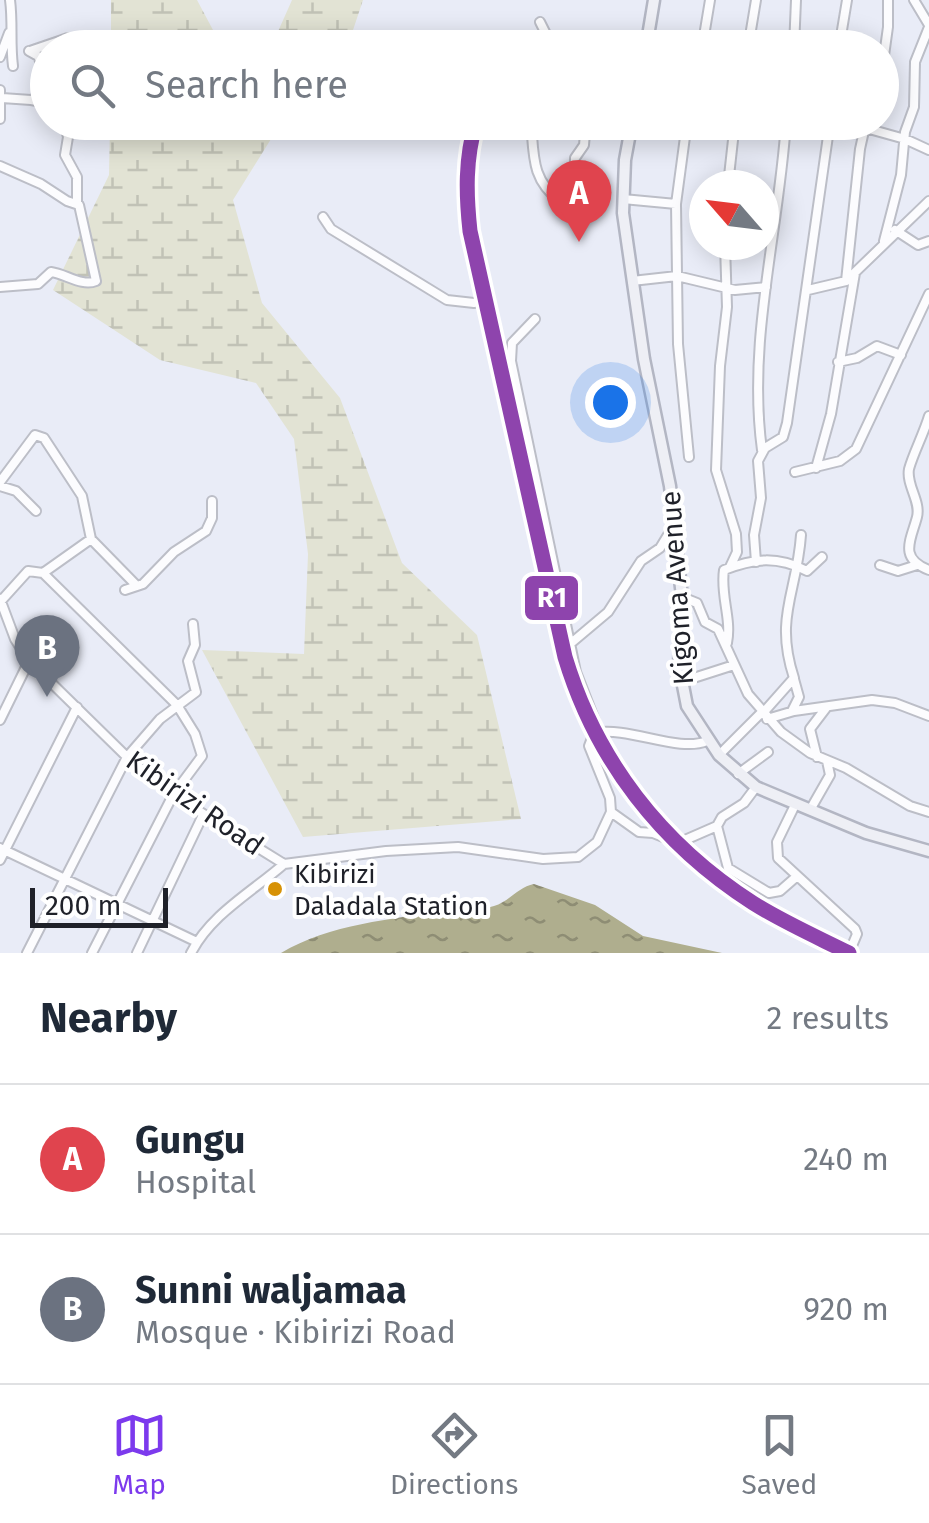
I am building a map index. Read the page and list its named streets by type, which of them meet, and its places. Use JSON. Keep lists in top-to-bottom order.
{
  "streets": {
    "main road": ["Kigoma Avenue"],
    "street": ["Kibirizi Road"]
  },
  "places": ["Kibirizi Daladala Station"],
  "lines": ["transit line R1"],
  "scale_bar": "200 m",
  "north": "top left",
  "page": {
    "search": "Search here",
    "pins": ["A", "B"],
    "scale": "200 m",
    "heading": ["Nearby", "2 results"],
    "list": [
      {
        "mark": "A",
        "name": "Gungu",
        "note": "Hospital",
        "value": "240 m"
      },
      {
        "mark": "B",
        "name": "Sunni waljamaa",
        "note": "Mosque · Kibirizi Road",
        "value": "920 m"
      }
    ],
    "nav": ["Map", "Directions", "Saved"]
  }
}
